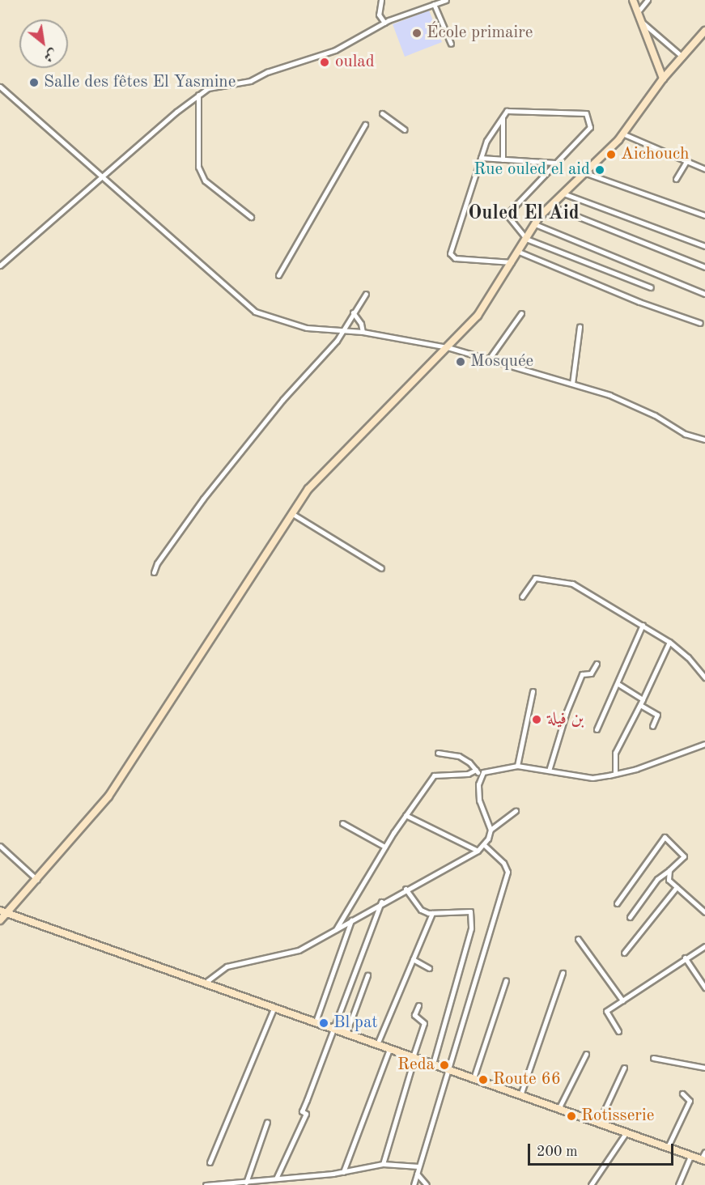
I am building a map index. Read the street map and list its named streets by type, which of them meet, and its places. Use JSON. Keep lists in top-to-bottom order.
{
  "districts": ["Ouled El Aid"],
  "places": [
    "École primaire",
    "oulad",
    "Salle des fêtes El Yasmine",
    "Aichouch",
    "Rue ouled el aid",
    "Mosquée",
    "بن فيلة",
    "Bl pat",
    "Reda",
    "Route 66",
    "Rotisserie"
  ],
  "scale_bar": "200 m",
  "north": "bottom right"
}
